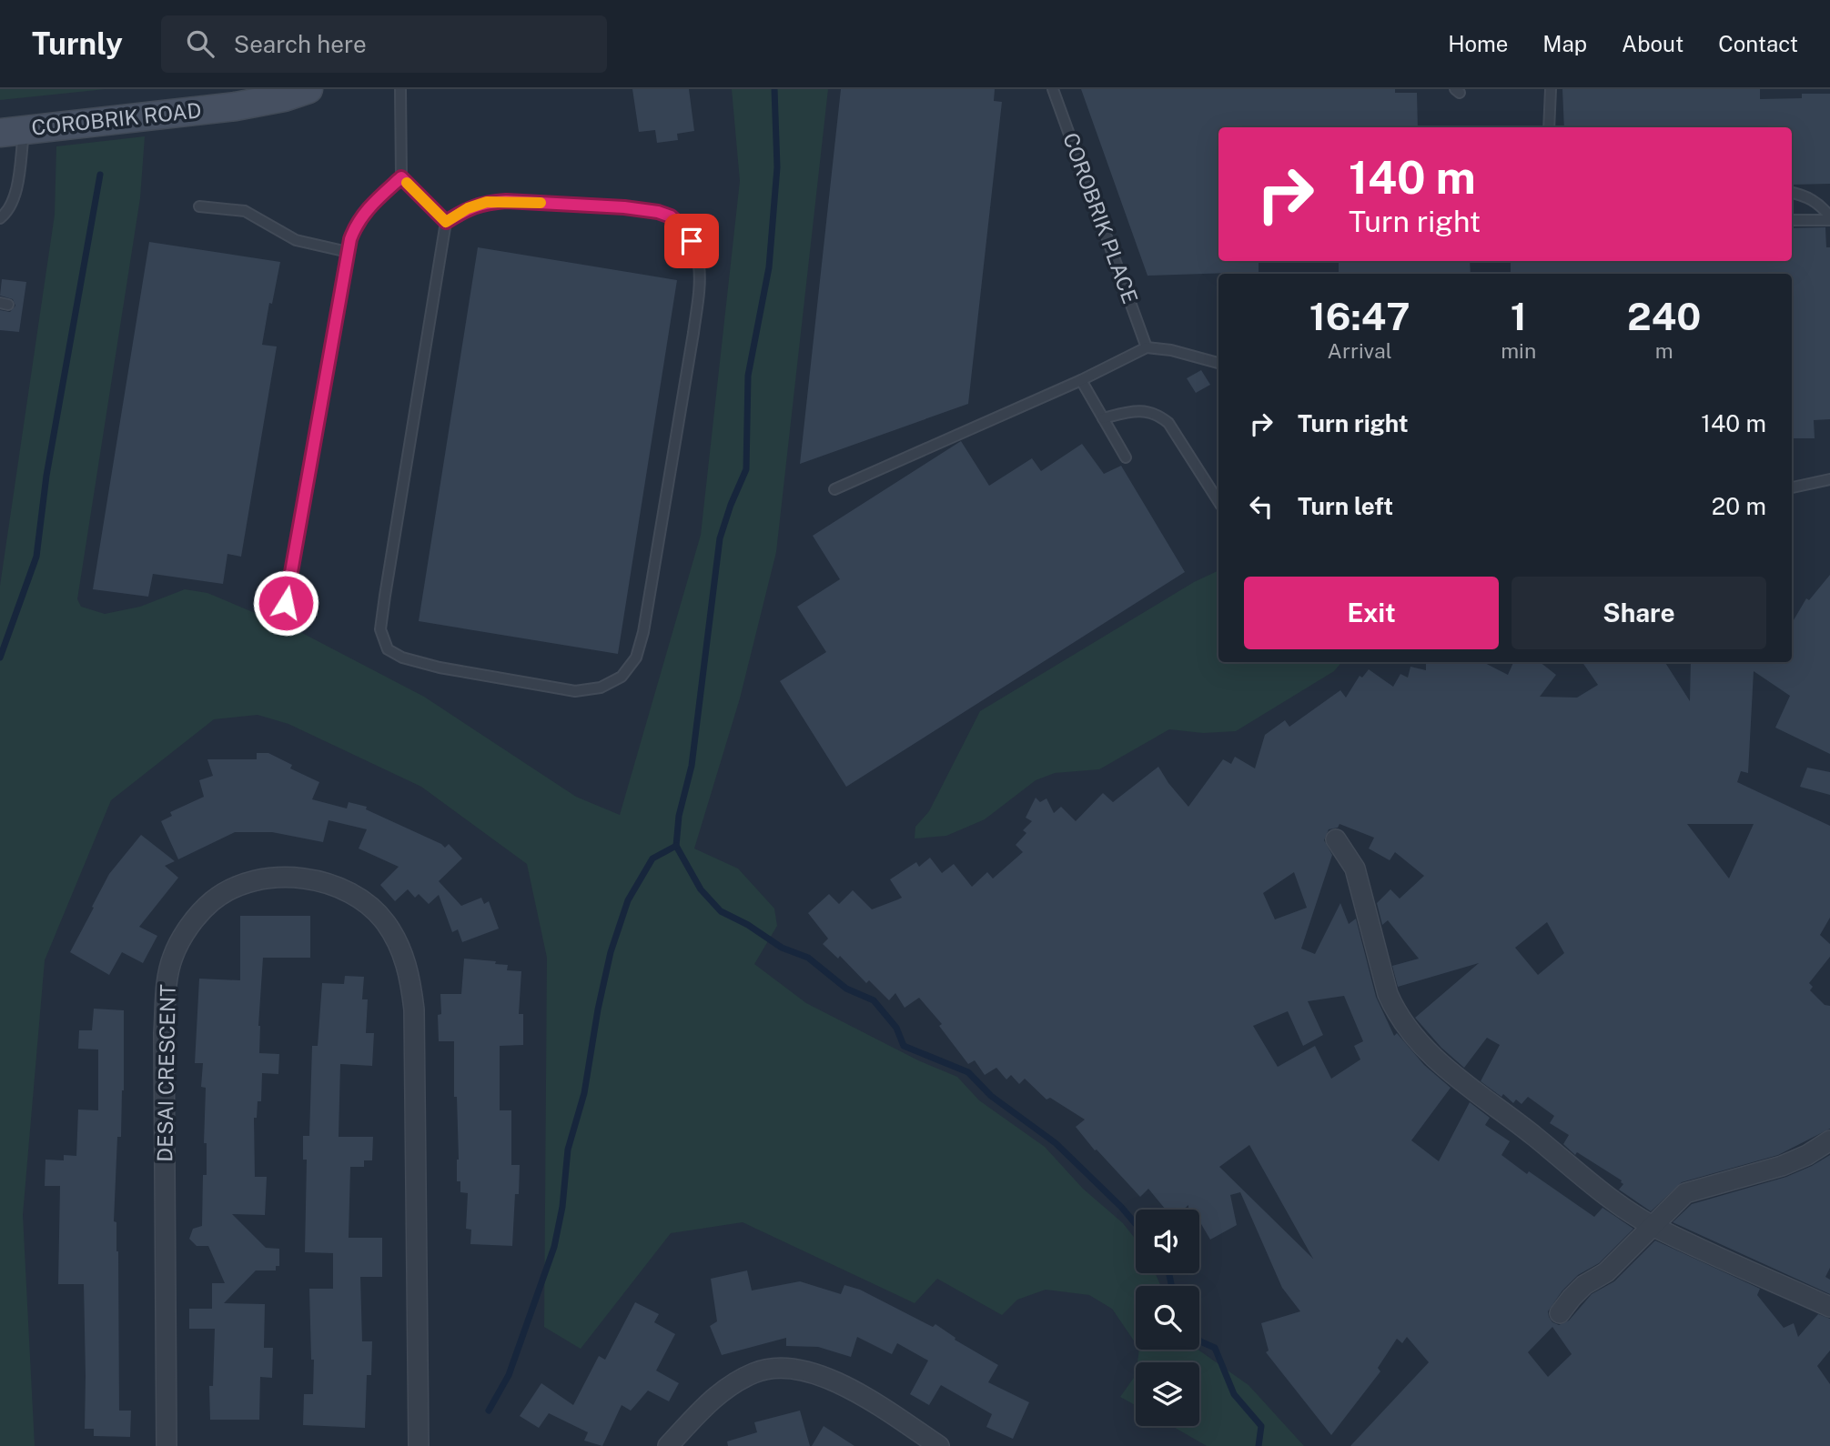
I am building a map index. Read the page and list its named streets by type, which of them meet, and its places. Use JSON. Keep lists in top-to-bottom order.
{
  "streets": {
    "street": ["COROBRIK ROAD", "DESAI CRESCENT"],
    "lane": ["COROBRIK PLACE"]
  },
  "page": {
    "header": "Turnly",
    "search": "Search here",
    "nav": [
      "Home",
      "Map",
      "About",
      "Contact"
    ],
    "turn": ["140 m", "Turn right"],
    "eta": [
      "16:47",
      "Arrival",
      "1",
      "min",
      "240",
      "m"
    ],
    "list": [
      {
        "name": "Turn right",
        "value": "140 m"
      },
      {
        "name": "Turn left",
        "value": "20 m"
      }
    ],
    "buttons": ["Exit", "Share"]
  }
}
